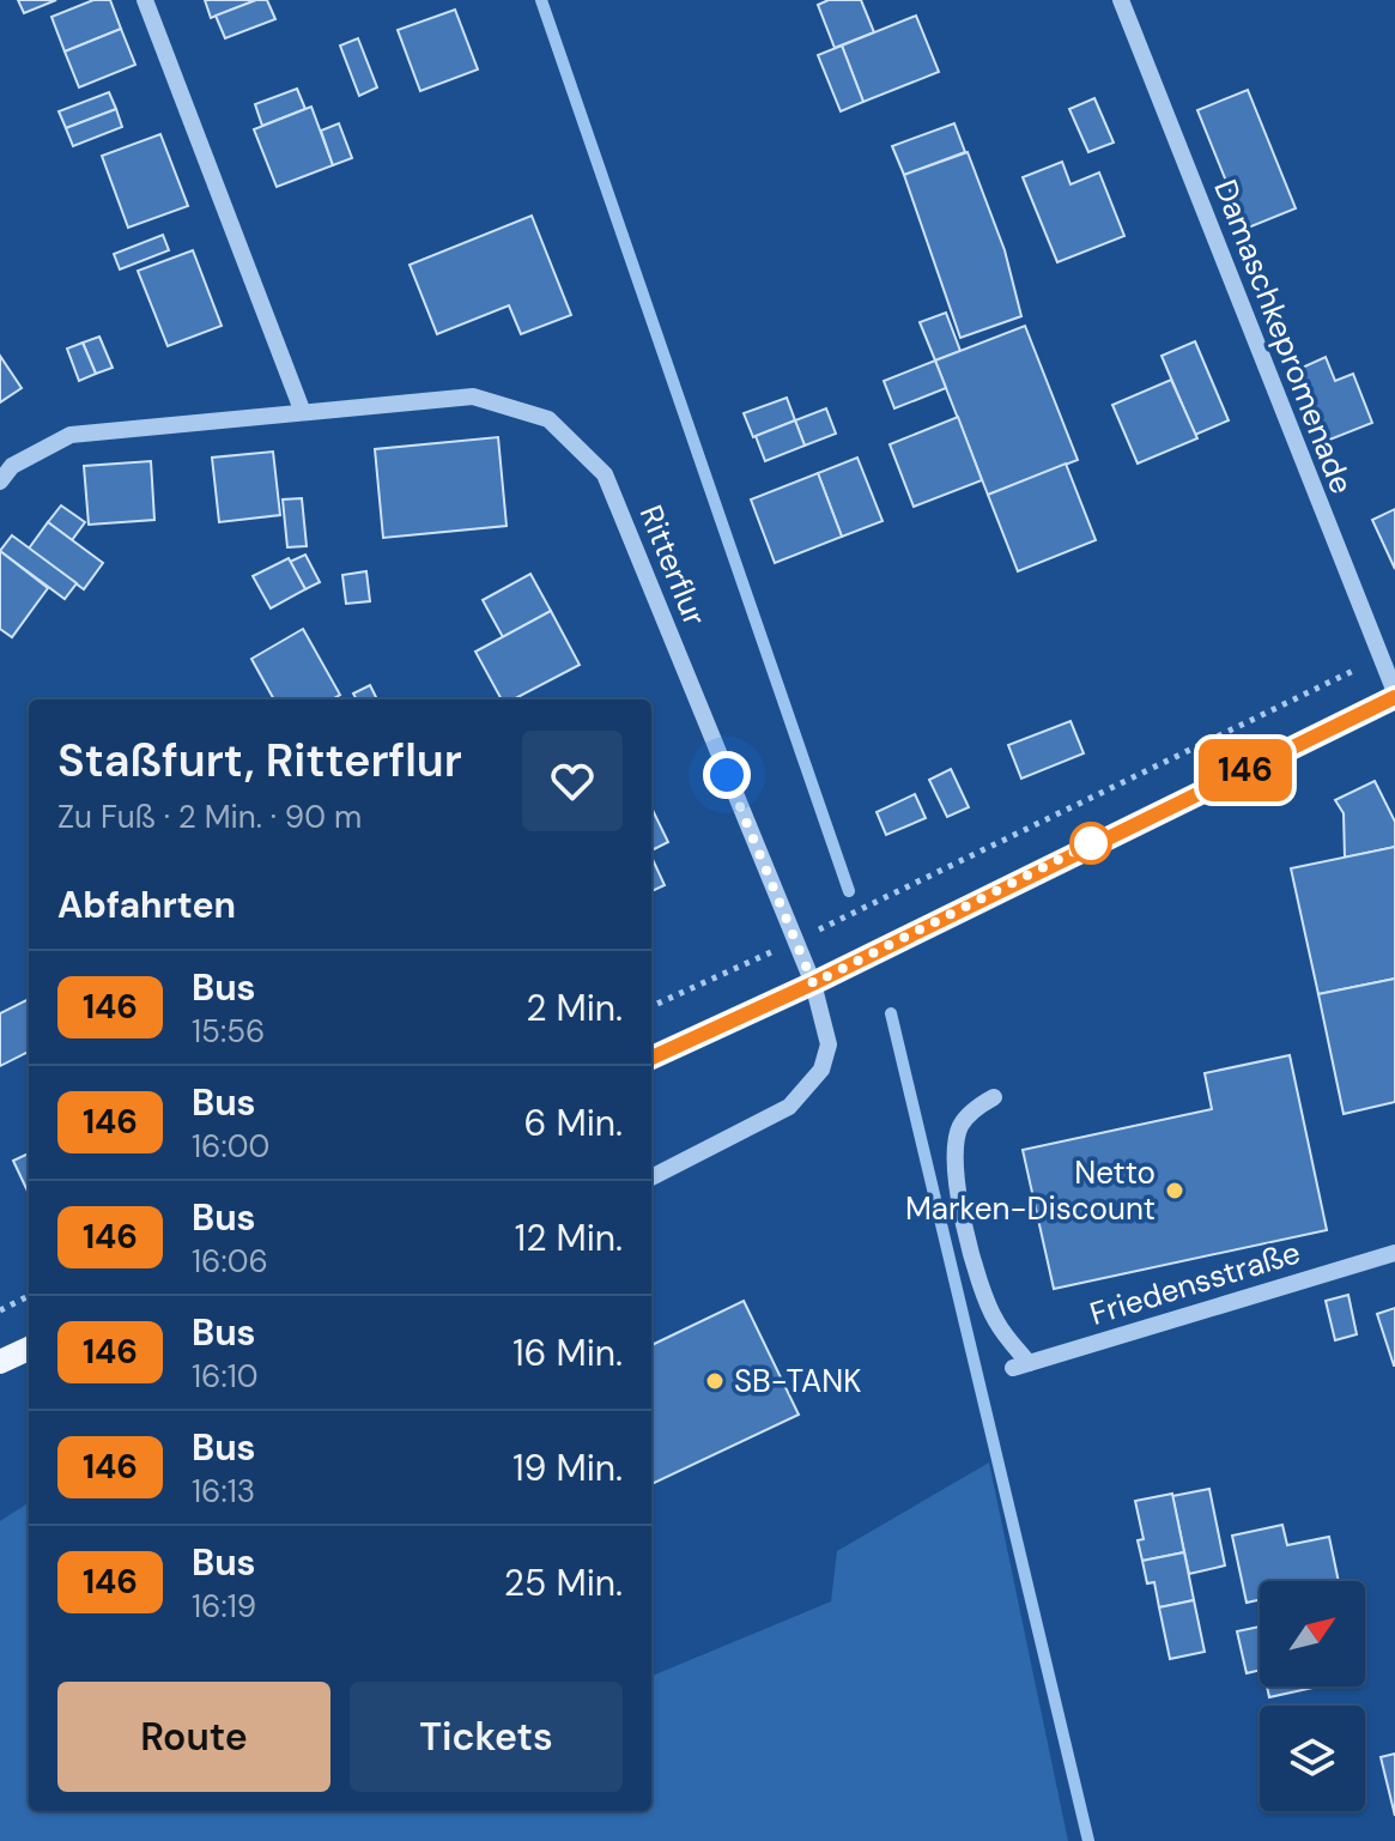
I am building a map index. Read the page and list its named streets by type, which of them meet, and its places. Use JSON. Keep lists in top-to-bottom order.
{
  "streets": {
    "street": ["Damaschkepromenade", "Ritterflur", "Friedensstraße"]
  },
  "places": ["Netto Marken-Discount", "SB-TANK"],
  "lines": ["bus line 146"],
  "north": "top right",
  "page": {
    "on_map": "146",
    "heading": [
      ["Staßfurt, Ritterflur", "Zu Fuß · 2 Min. · 90 m"],
      "Abfahrten"
    ],
    "list": [
      {
        "mark": "146",
        "name": "Bus",
        "note": "15:56",
        "value": "2 Min."
      },
      {
        "mark": "146",
        "name": "Bus",
        "note": "16:00",
        "value": "6 Min."
      },
      {
        "mark": "146",
        "name": "Bus",
        "note": "16:06",
        "value": "12 Min."
      },
      {
        "mark": "146",
        "name": "Bus",
        "note": "16:10",
        "value": "16 Min."
      },
      {
        "mark": "146",
        "name": "Bus",
        "note": "16:13",
        "value": "19 Min."
      },
      {
        "mark": "146",
        "name": "Bus",
        "note": "16:19",
        "value": "25 Min."
      }
    ],
    "buttons": ["Route", "Tickets"]
  }
}
